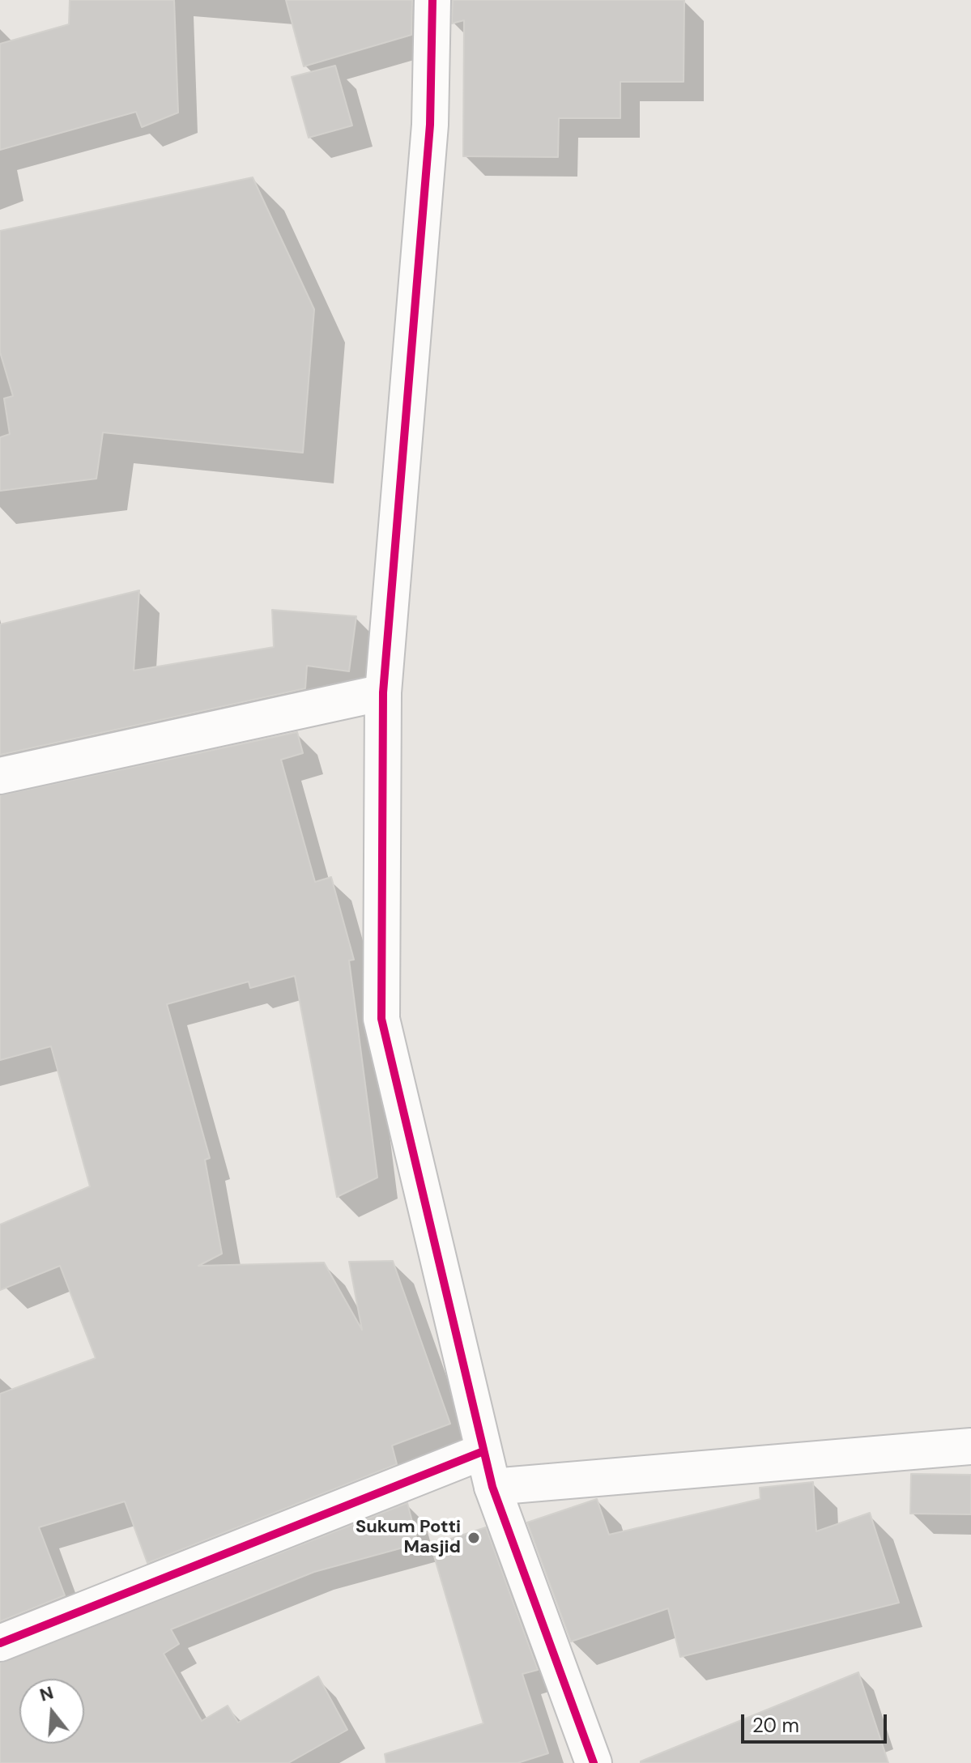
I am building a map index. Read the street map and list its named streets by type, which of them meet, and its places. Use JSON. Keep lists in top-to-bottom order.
{
  "places": ["Sukum Potti Masjid"],
  "scale_bar": "20 m",
  "north": "top"
}
